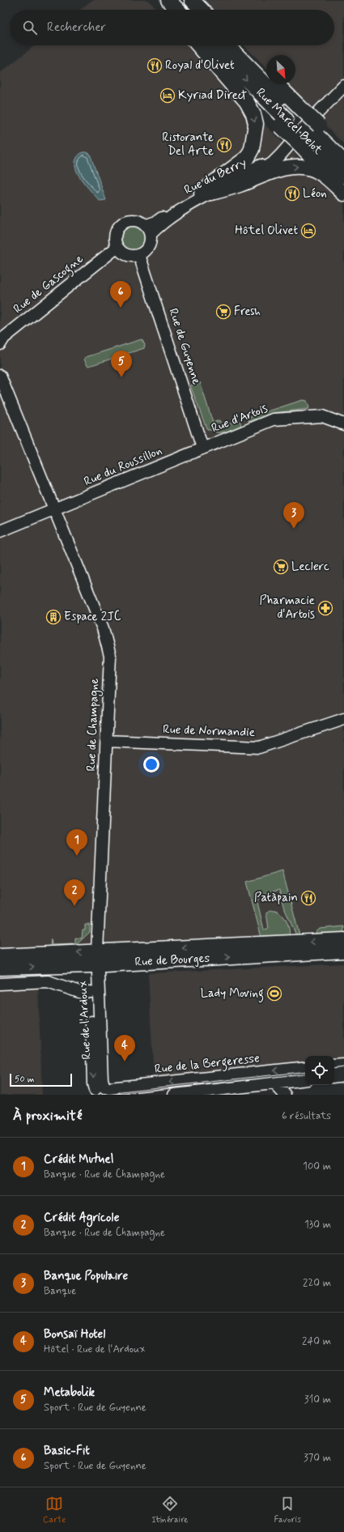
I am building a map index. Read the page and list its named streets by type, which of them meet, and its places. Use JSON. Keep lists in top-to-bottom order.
{
  "streets": {
    "main road": ["Rue Marcel Belot", "Rue de Bourges"],
    "street": [
      "Rue du Berry",
      "Rue de Gascogne",
      "Rue de Guyenne",
      "Rue d'Artois",
      "Rue du Roussillon",
      "Rue de Champagne",
      "Rue de Normandie",
      "Rue de l'Ardoux",
      "Rue de la Bergeresse"
    ]
  },
  "crossings": [
    ["Rue Marcel Belot", "Rue du Berry"],
    ["Rue du Berry", "Rue de Gascogne"],
    ["Rue du Berry", "Rue de Guyenne"],
    ["Rue de Gascogne", "Rue de Guyenne"],
    ["Rue de Guyenne", "Rue d'Artois"],
    ["Rue de Guyenne", "Rue du Roussillon"],
    ["Rue d'Artois", "Rue du Roussillon"],
    ["Rue du Roussillon", "Rue de Champagne"],
    ["Rue de Champagne", "Rue de Normandie"],
    ["Rue de Champagne", "Rue de Bourges"],
    ["Rue de Champagne", "Rue de l'Ardoux"],
    ["Rue de Bourges", "Rue de l'Ardoux"],
    ["Rue de l'Ardoux", "Rue de la Bergeresse"]
  ],
  "places": {
    "restaurant": [
      "Royal d'Olivet",
      "Ristorante Del Arte",
      "Léon",
      "Patàpain"
    ],
    "hotel": ["Kyriad Direct", "Hôtel Olivet"],
    "supermarket": ["Fresh", "Leclerc"],
    "pharmacy": ["Pharmacie d'Artois"],
    "building": ["Espace 2JC"],
    "sports": ["Lady Moving"]
  },
  "scale_bar": "50 m",
  "north": "bottom right",
  "page": {
    "search": "Rechercher",
    "pins": [
      "6",
      "5",
      "3",
      "1",
      "2",
      "4"
    ],
    "scale": "50 m",
    "heading": ["À proximité", "6 résultats"],
    "list": [
      {
        "mark": "1",
        "name": "Crédit Mutuel",
        "note": "Banque · Rue de Champagne",
        "value": "100 m"
      },
      {
        "mark": "2",
        "name": "Crédit Agricole",
        "note": "Banque · Rue de Champagne",
        "value": "130 m"
      },
      {
        "mark": "3",
        "name": "Banque Populaire",
        "note": "Banque",
        "value": "220 m"
      },
      {
        "mark": "4",
        "name": "Bonsaï Hotel",
        "note": "Hôtel · Rue de l'Ardoux",
        "value": "240 m"
      },
      {
        "mark": "5",
        "name": "Metabolik",
        "note": "Sport · Rue de Guyenne",
        "value": "310 m"
      },
      {
        "mark": "6",
        "name": "Basic-Fit",
        "note": "Sport · Rue de Guyenne",
        "value": "370 m"
      }
    ],
    "nav": ["Carte", "Itinéraire", "Favoris"]
  }
}
